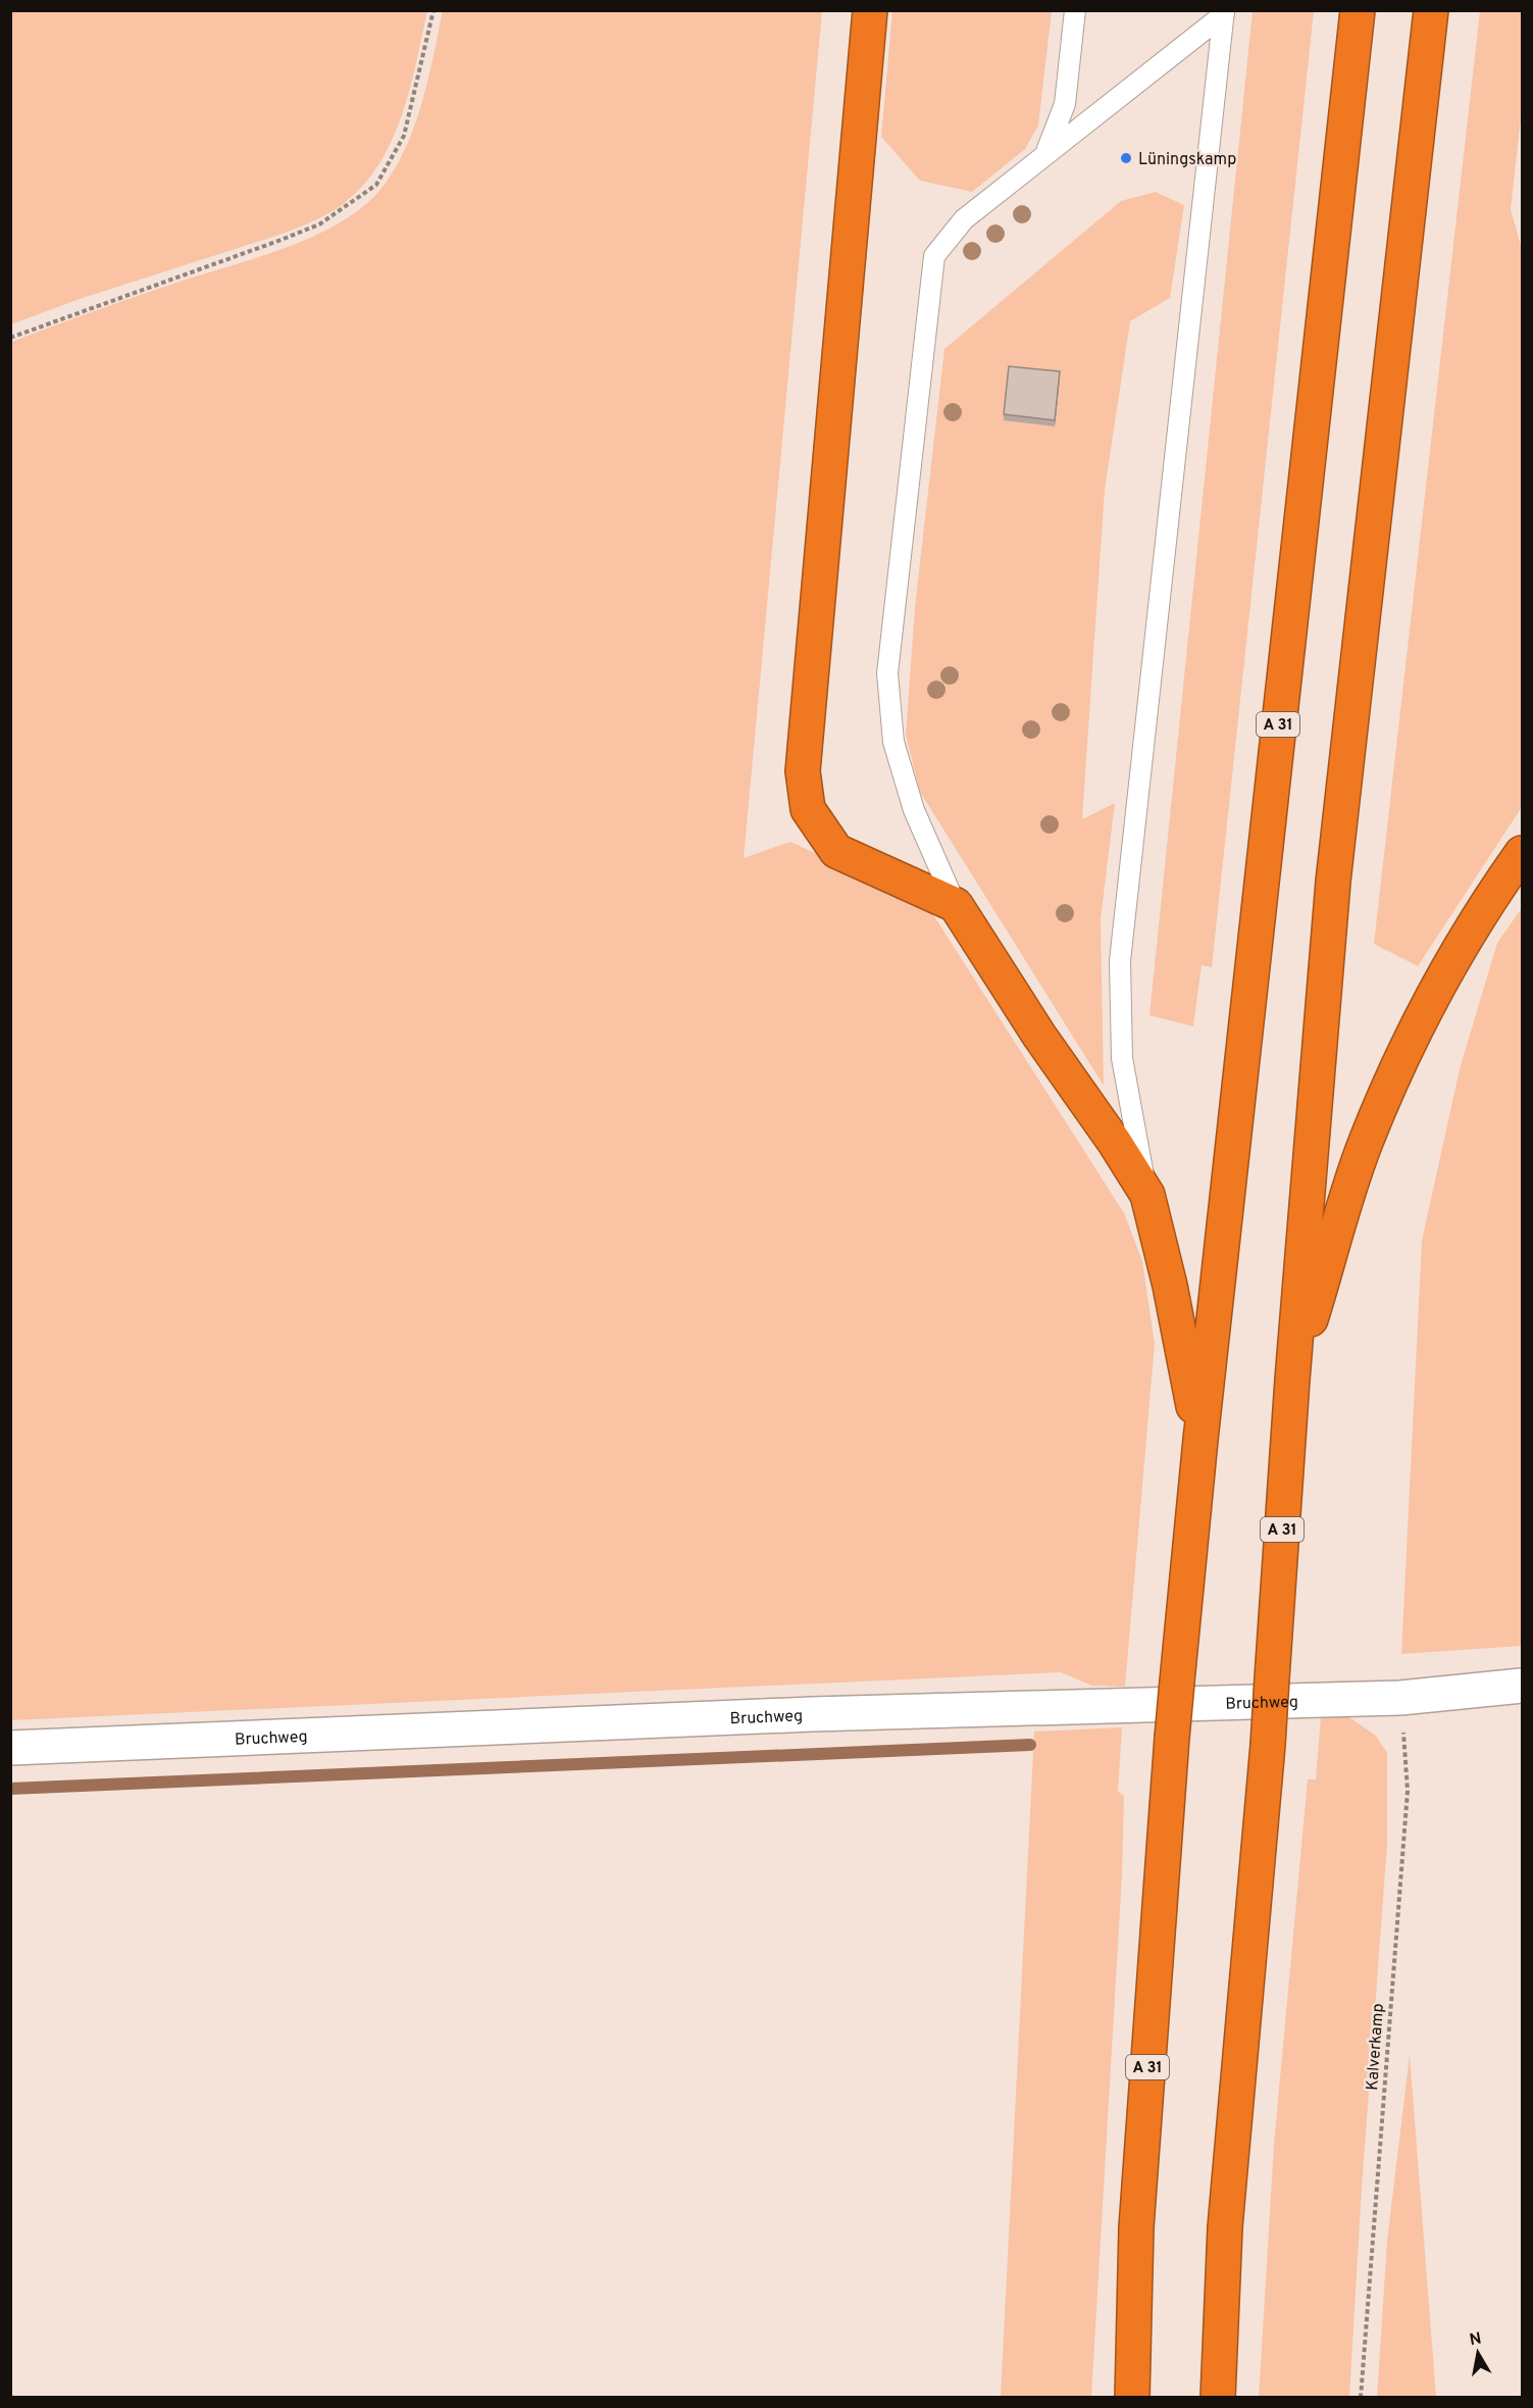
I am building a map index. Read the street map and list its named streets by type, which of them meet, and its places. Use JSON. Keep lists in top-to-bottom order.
{
  "streets": {
    "highway": ["A 31"],
    "street": ["Bruchweg"],
    "path": ["Kalverkamp"]
  },
  "crossings": [
    ["Bruchweg", "Kalverkamp"]
  ],
  "places": ["Lüningskamp"],
  "north": "top"
}
